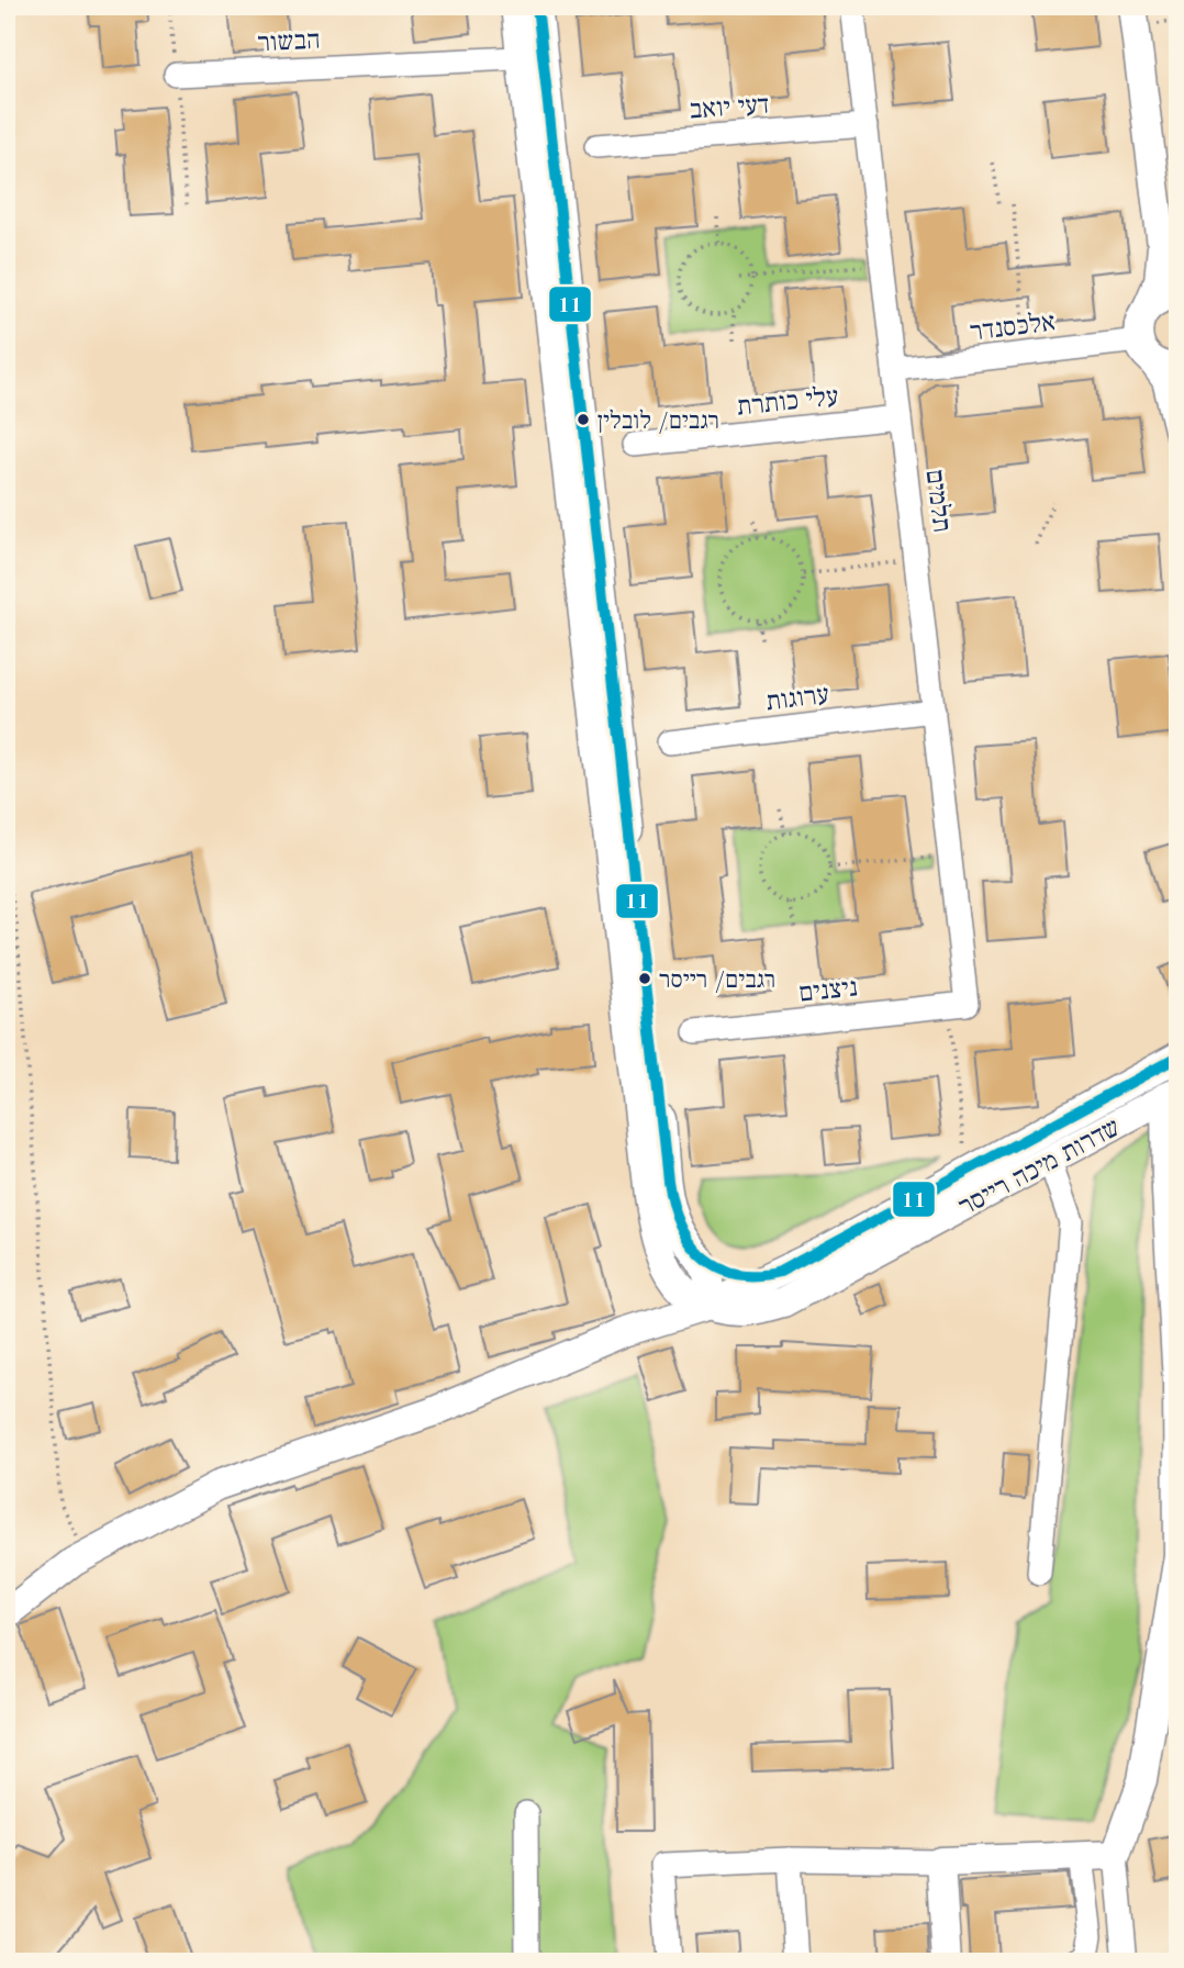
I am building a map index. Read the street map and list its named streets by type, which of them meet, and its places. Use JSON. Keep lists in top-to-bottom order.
{
  "streets": {
    "street": [
      "הבשור",
      "דעי יואב",
      "אלכסנדר",
      "עלי כותרת",
      "תלמים",
      "ערוגות",
      "ניצנים",
      "שדרות מיכה רייסר"
    ]
  },
  "crossings": [
    ["דעי יואב", "תלמים"],
    ["אלכסנדר", "תלמים"],
    ["עלי כותרת", "תלמים"],
    ["תלמים", "ערוגות"],
    ["תלמים", "ניצנים"]
  ],
  "places": ["רגבים/ לובלין", "רגבים/ רייסר"],
  "lines": ["transit line 11"]
}
